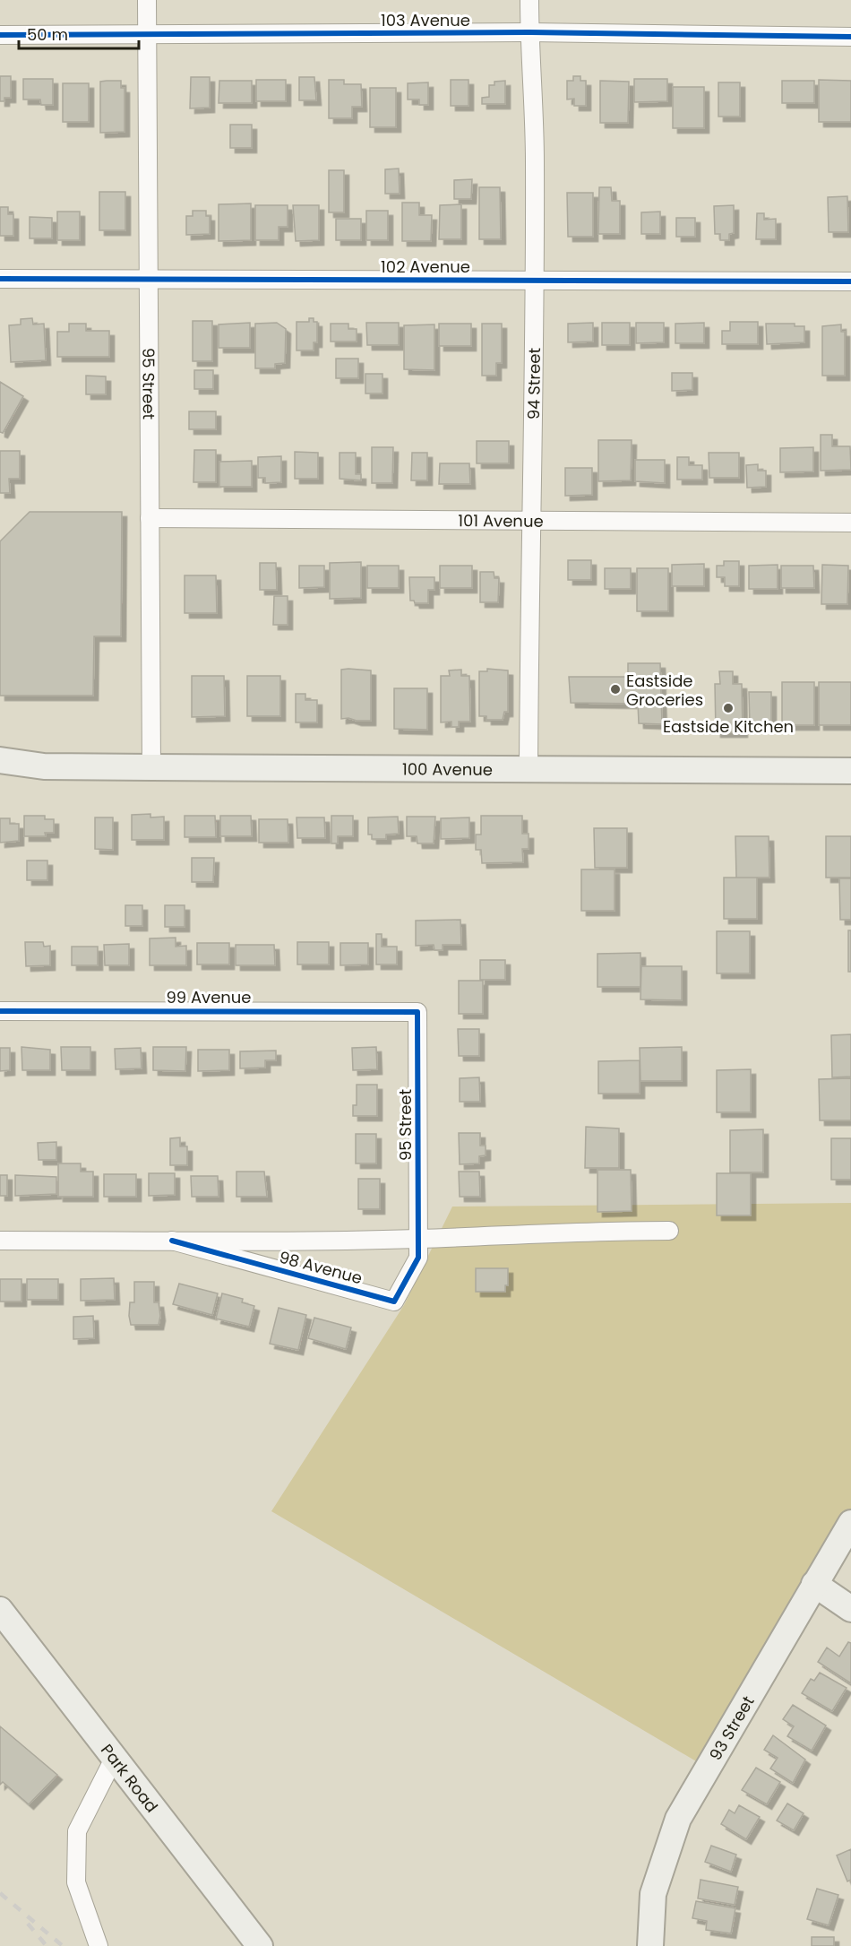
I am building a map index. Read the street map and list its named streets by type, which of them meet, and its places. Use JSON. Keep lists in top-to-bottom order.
{
  "streets": {
    "street": [
      "103 Avenue",
      "102 Avenue",
      "95 Street",
      "94 Street",
      "101 Avenue",
      "100 Avenue",
      "99 Avenue",
      "98 Avenue",
      "93 Street",
      "Park Road"
    ]
  },
  "crossings": [
    ["103 Avenue", "95 Street"],
    ["103 Avenue", "94 Street"],
    ["102 Avenue", "95 Street"],
    ["102 Avenue", "94 Street"],
    ["95 Street", "101 Avenue"],
    ["95 Street", "100 Avenue"],
    ["95 Street", "99 Avenue"],
    ["95 Street", "98 Avenue"],
    ["94 Street", "101 Avenue"],
    ["94 Street", "100 Avenue"]
  ],
  "places": ["Eastside Groceries", "Eastside Kitchen"],
  "scale_bar": "50 m"
}
